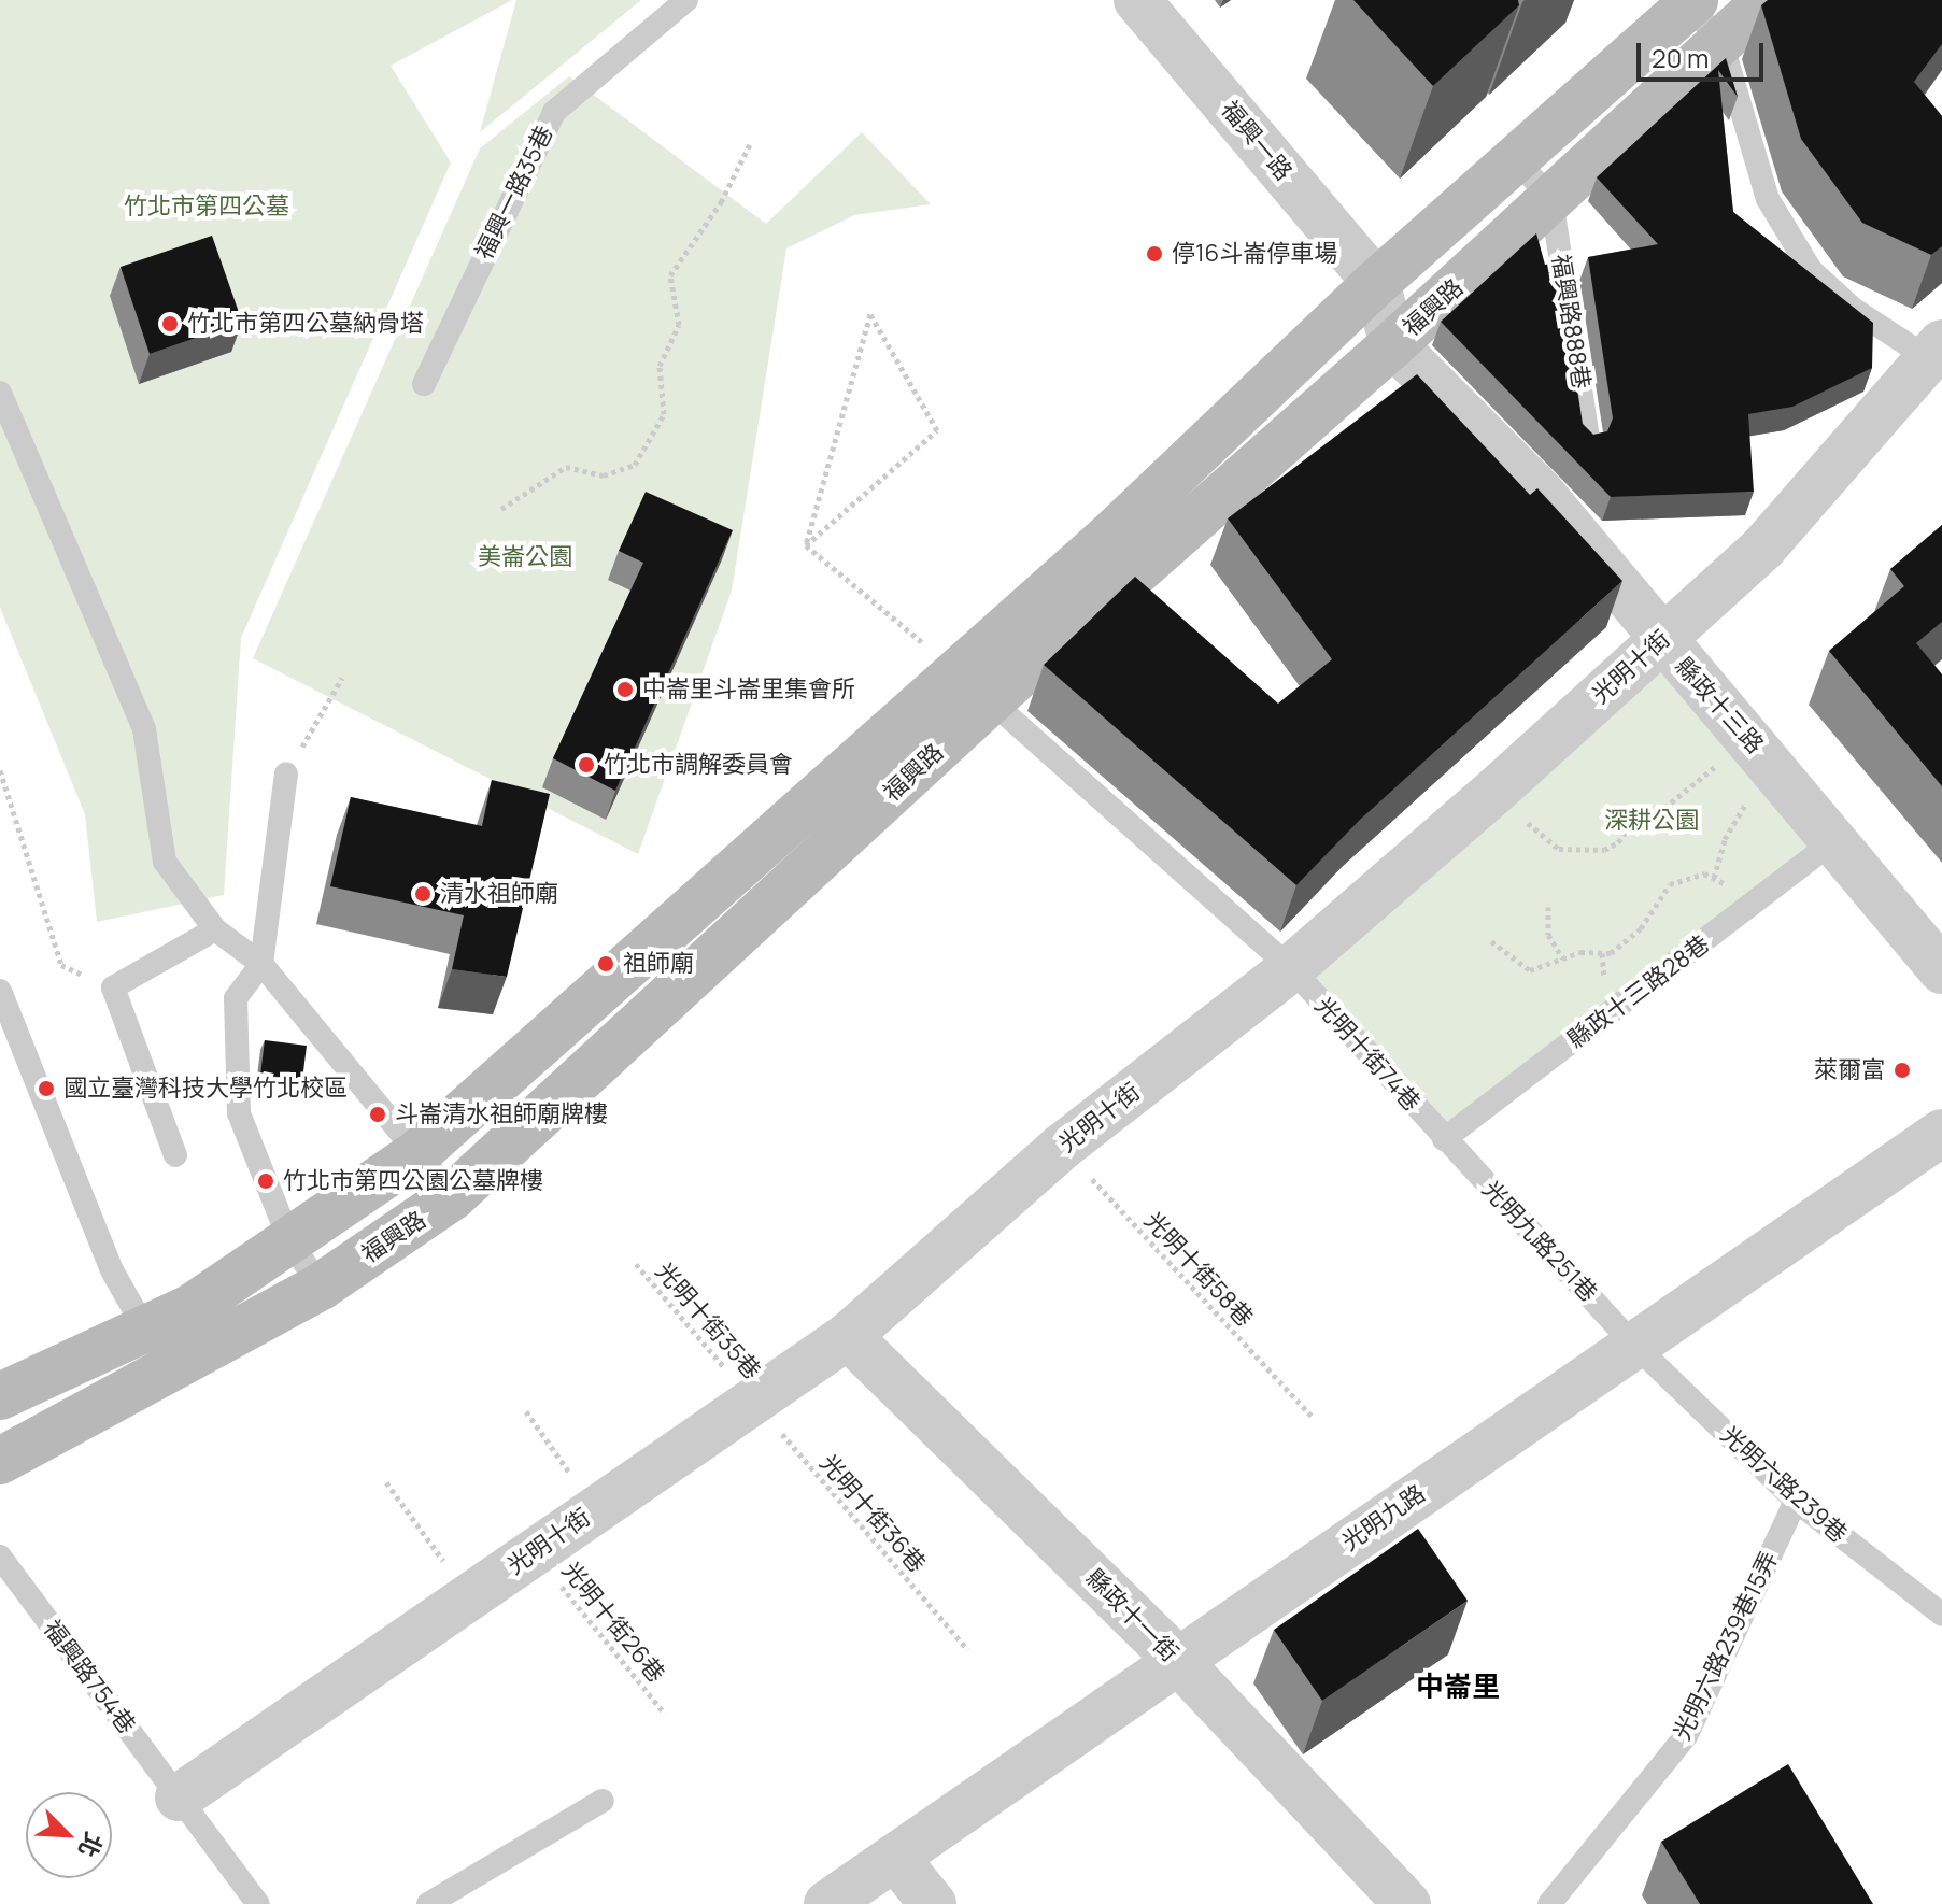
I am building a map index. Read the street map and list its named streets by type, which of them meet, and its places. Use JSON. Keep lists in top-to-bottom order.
{
  "streets": {
    "street": [
      "福興一路",
      "福興路",
      "光明十街",
      "縣政十三路",
      "光明九路",
      "縣政十一街"
    ],
    "lane": [
      "福興一路35巷",
      "福興路888巷",
      "縣政十三路28巷",
      "光明十街74巷",
      "光明九路251巷",
      "光明六路239巷",
      "光明六路239巷15弄",
      "福興路754巷"
    ],
    "path": [
      "光明十街58巷",
      "光明十街35巷",
      "光明十街36巷",
      "光明十街26巷"
    ]
  },
  "crossings": [
    ["福興一路", "福興路"],
    ["福興一路", "縣政十三路"],
    ["福興路", "福興路888巷"],
    ["福興路", "縣政十三路"],
    ["福興路", "光明十街74巷"],
    ["光明十街", "縣政十三路"],
    ["光明十街", "光明十街74巷"],
    ["光明十街", "光明十街58巷"],
    ["光明十街", "光明十街35巷"],
    ["光明十街", "光明十街36巷"],
    ["光明十街", "縣政十一街"],
    ["光明十街", "光明十街26巷"],
    ["光明十街", "福興路754巷"],
    ["縣政十三路", "縣政十三路28巷"],
    ["縣政十三路28巷", "光明十街74巷"],
    ["縣政十三路28巷", "光明九路251巷"],
    ["光明十街74巷", "光明九路251巷"],
    ["光明九路251巷", "光明六路239巷"],
    ["光明九路251巷", "光明九路"],
    ["光明十街35巷", "光明十街36巷"],
    ["光明六路239巷", "光明九路"],
    ["光明六路239巷", "光明六路239巷15弄"],
    ["光明九路", "縣政十一街"]
  ],
  "districts": ["中崙里"],
  "parks": ["竹北市第四公墓", "美崙公園", "深耕公園"],
  "places": [
    "停16斗崙停車場",
    "竹北市第四公墓納骨塔",
    "中崙里斗崙里集會所",
    "竹北市調解委員會",
    "清水祖師廟",
    "祖師廟",
    "萊爾富",
    "國立臺灣科技大學竹北校區",
    "斗崙清水祖師廟牌樓",
    "竹北市第四公園公墓牌樓"
  ],
  "scale_bar": "20 m",
  "north": "bottom right"
}
